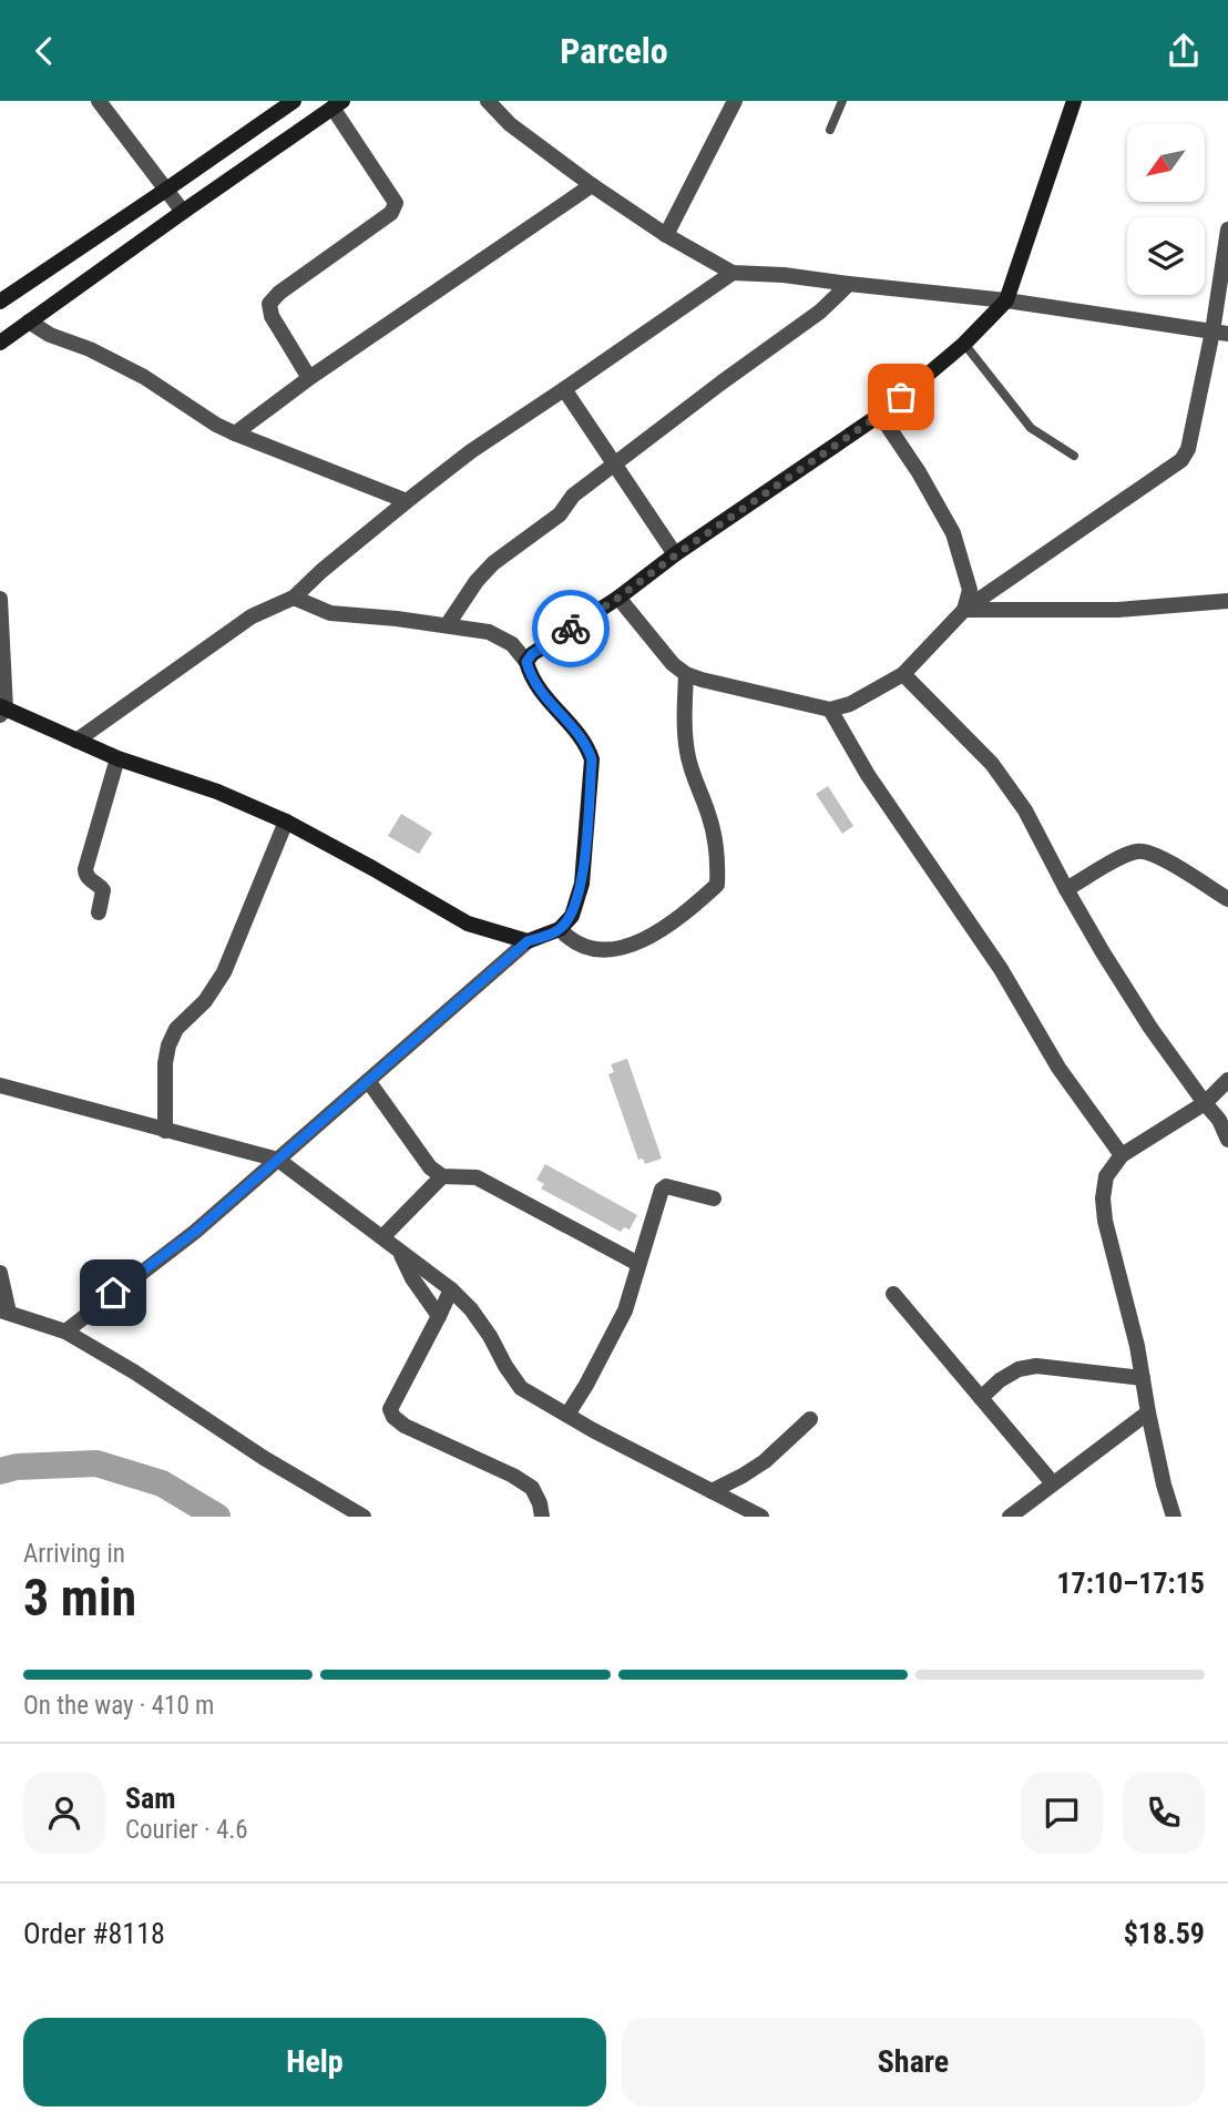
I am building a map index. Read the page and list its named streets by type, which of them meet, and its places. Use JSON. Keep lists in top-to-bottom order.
{
  "north": "bottom left",
  "page": {
    "header": "Parcelo",
    "heading": ["3 min", "Arriving in", "17:10–17:15"],
    "panel": [
      "Sam",
      "Courier · 4.6",
      "Order #8118",
      "$18.59"
    ],
    "bar": "On the way · 410 m",
    "buttons": ["Help", "Share"]
  }
}
